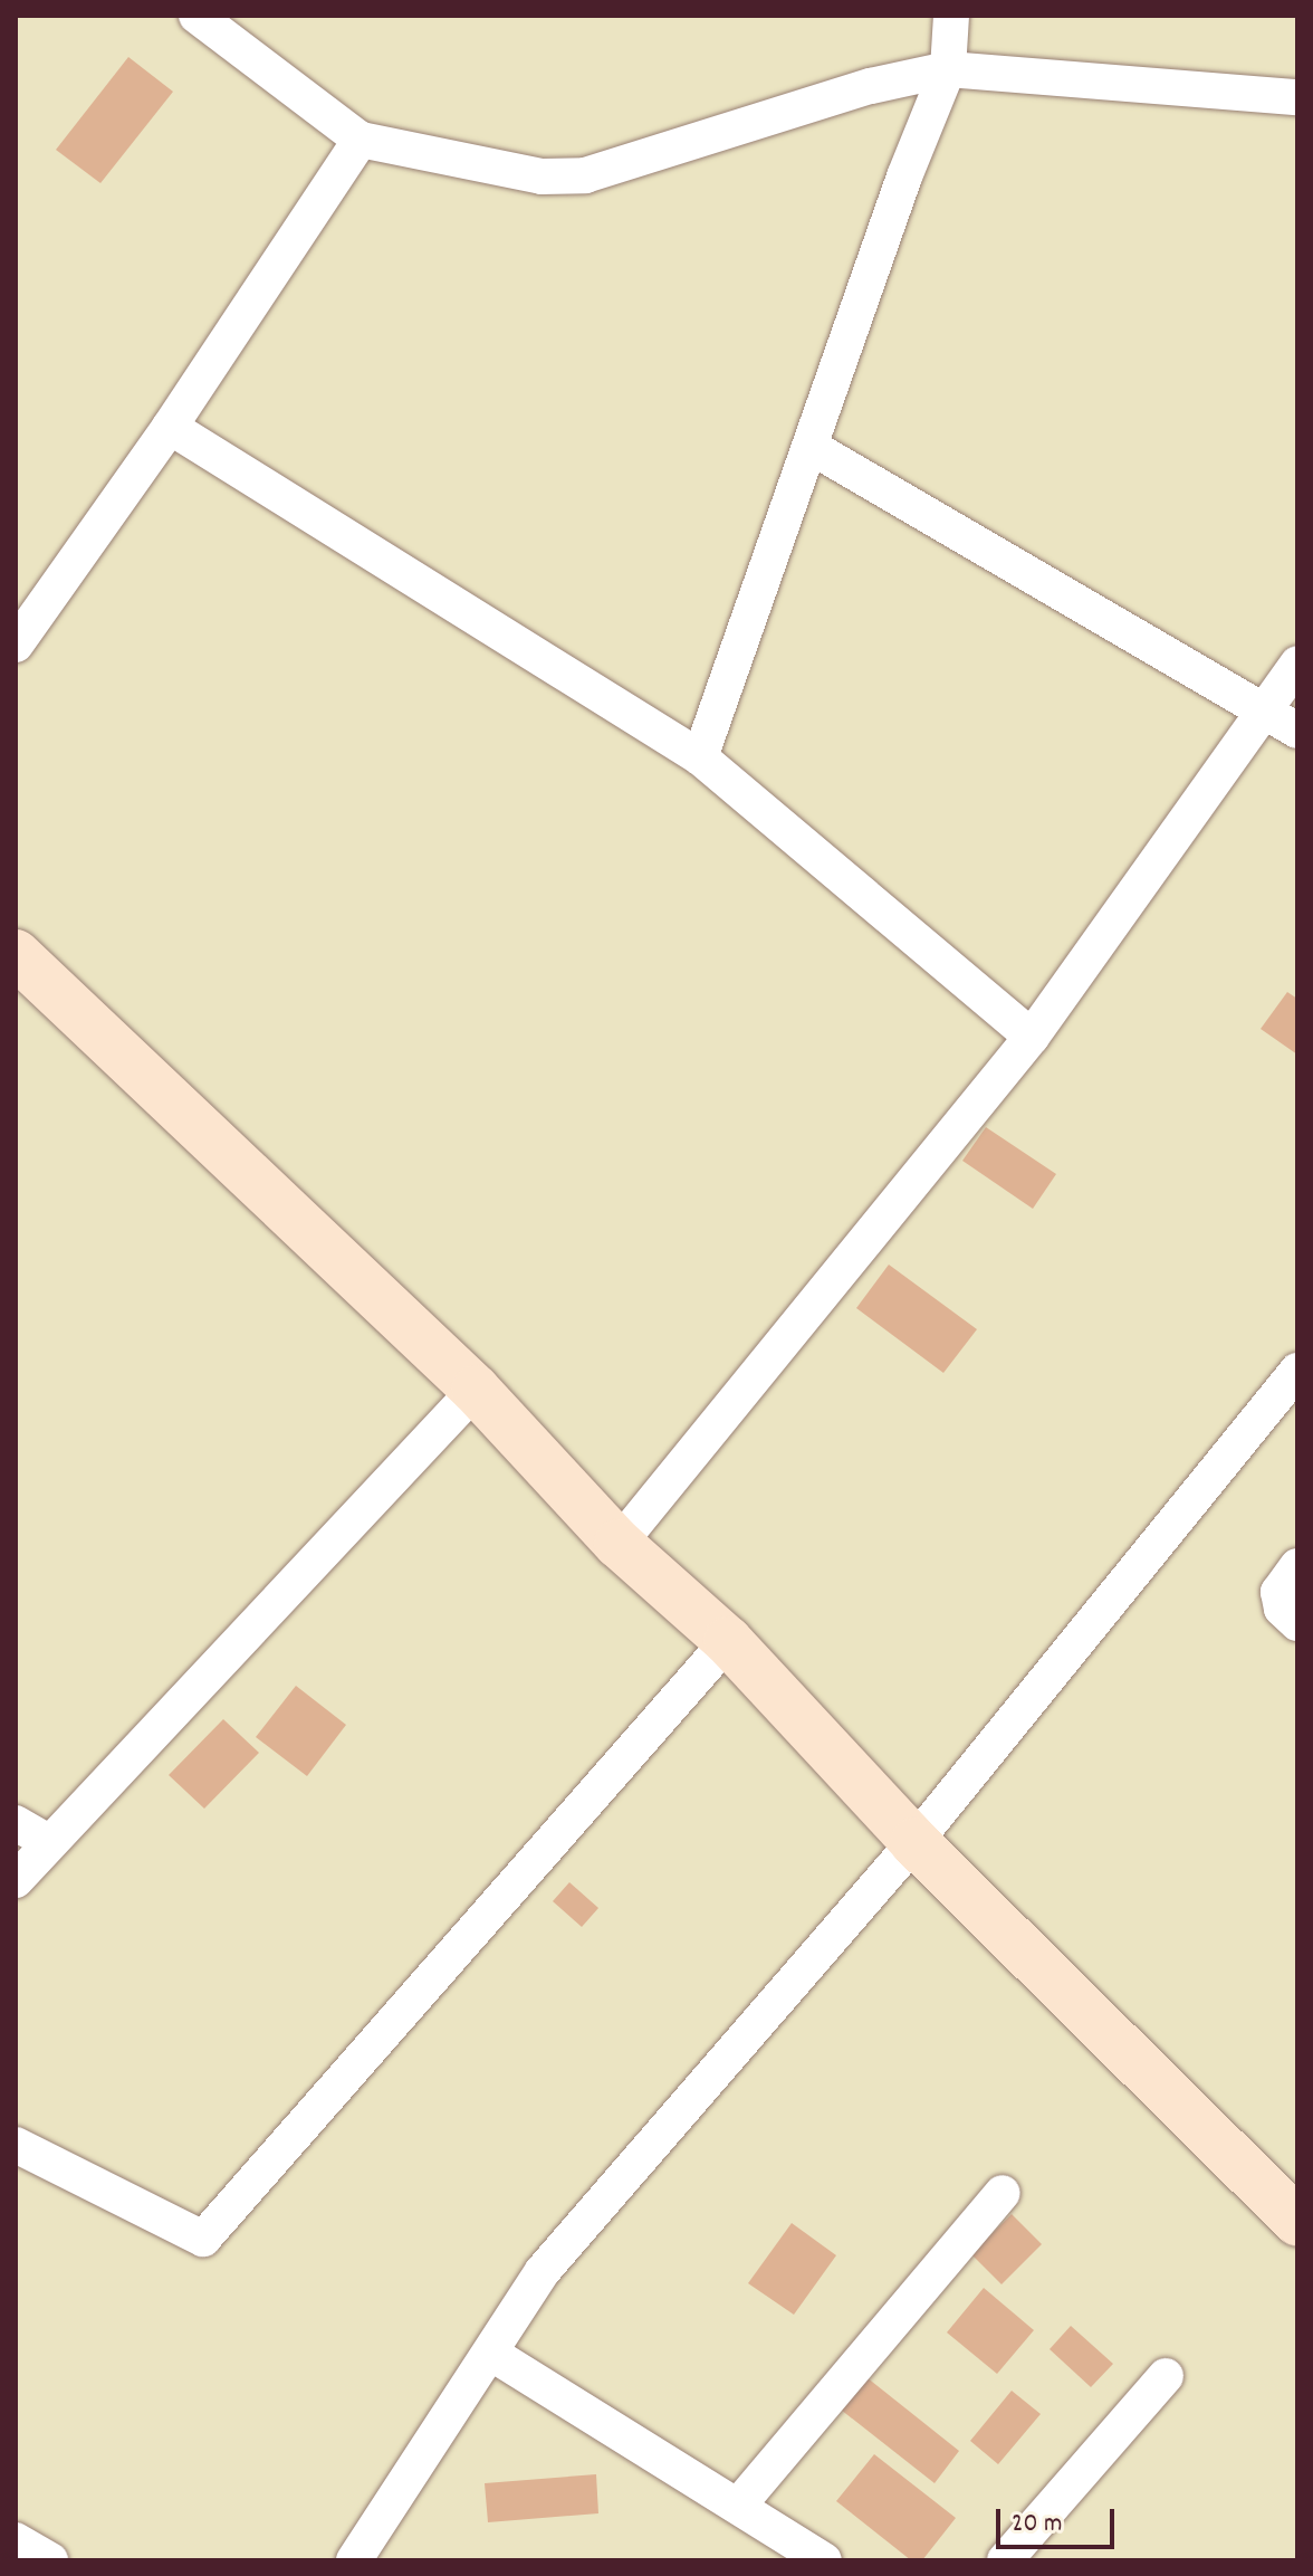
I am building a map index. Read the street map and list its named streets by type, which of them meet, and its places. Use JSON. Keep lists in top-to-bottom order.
{
  "scale_bar": "20 m"
}
